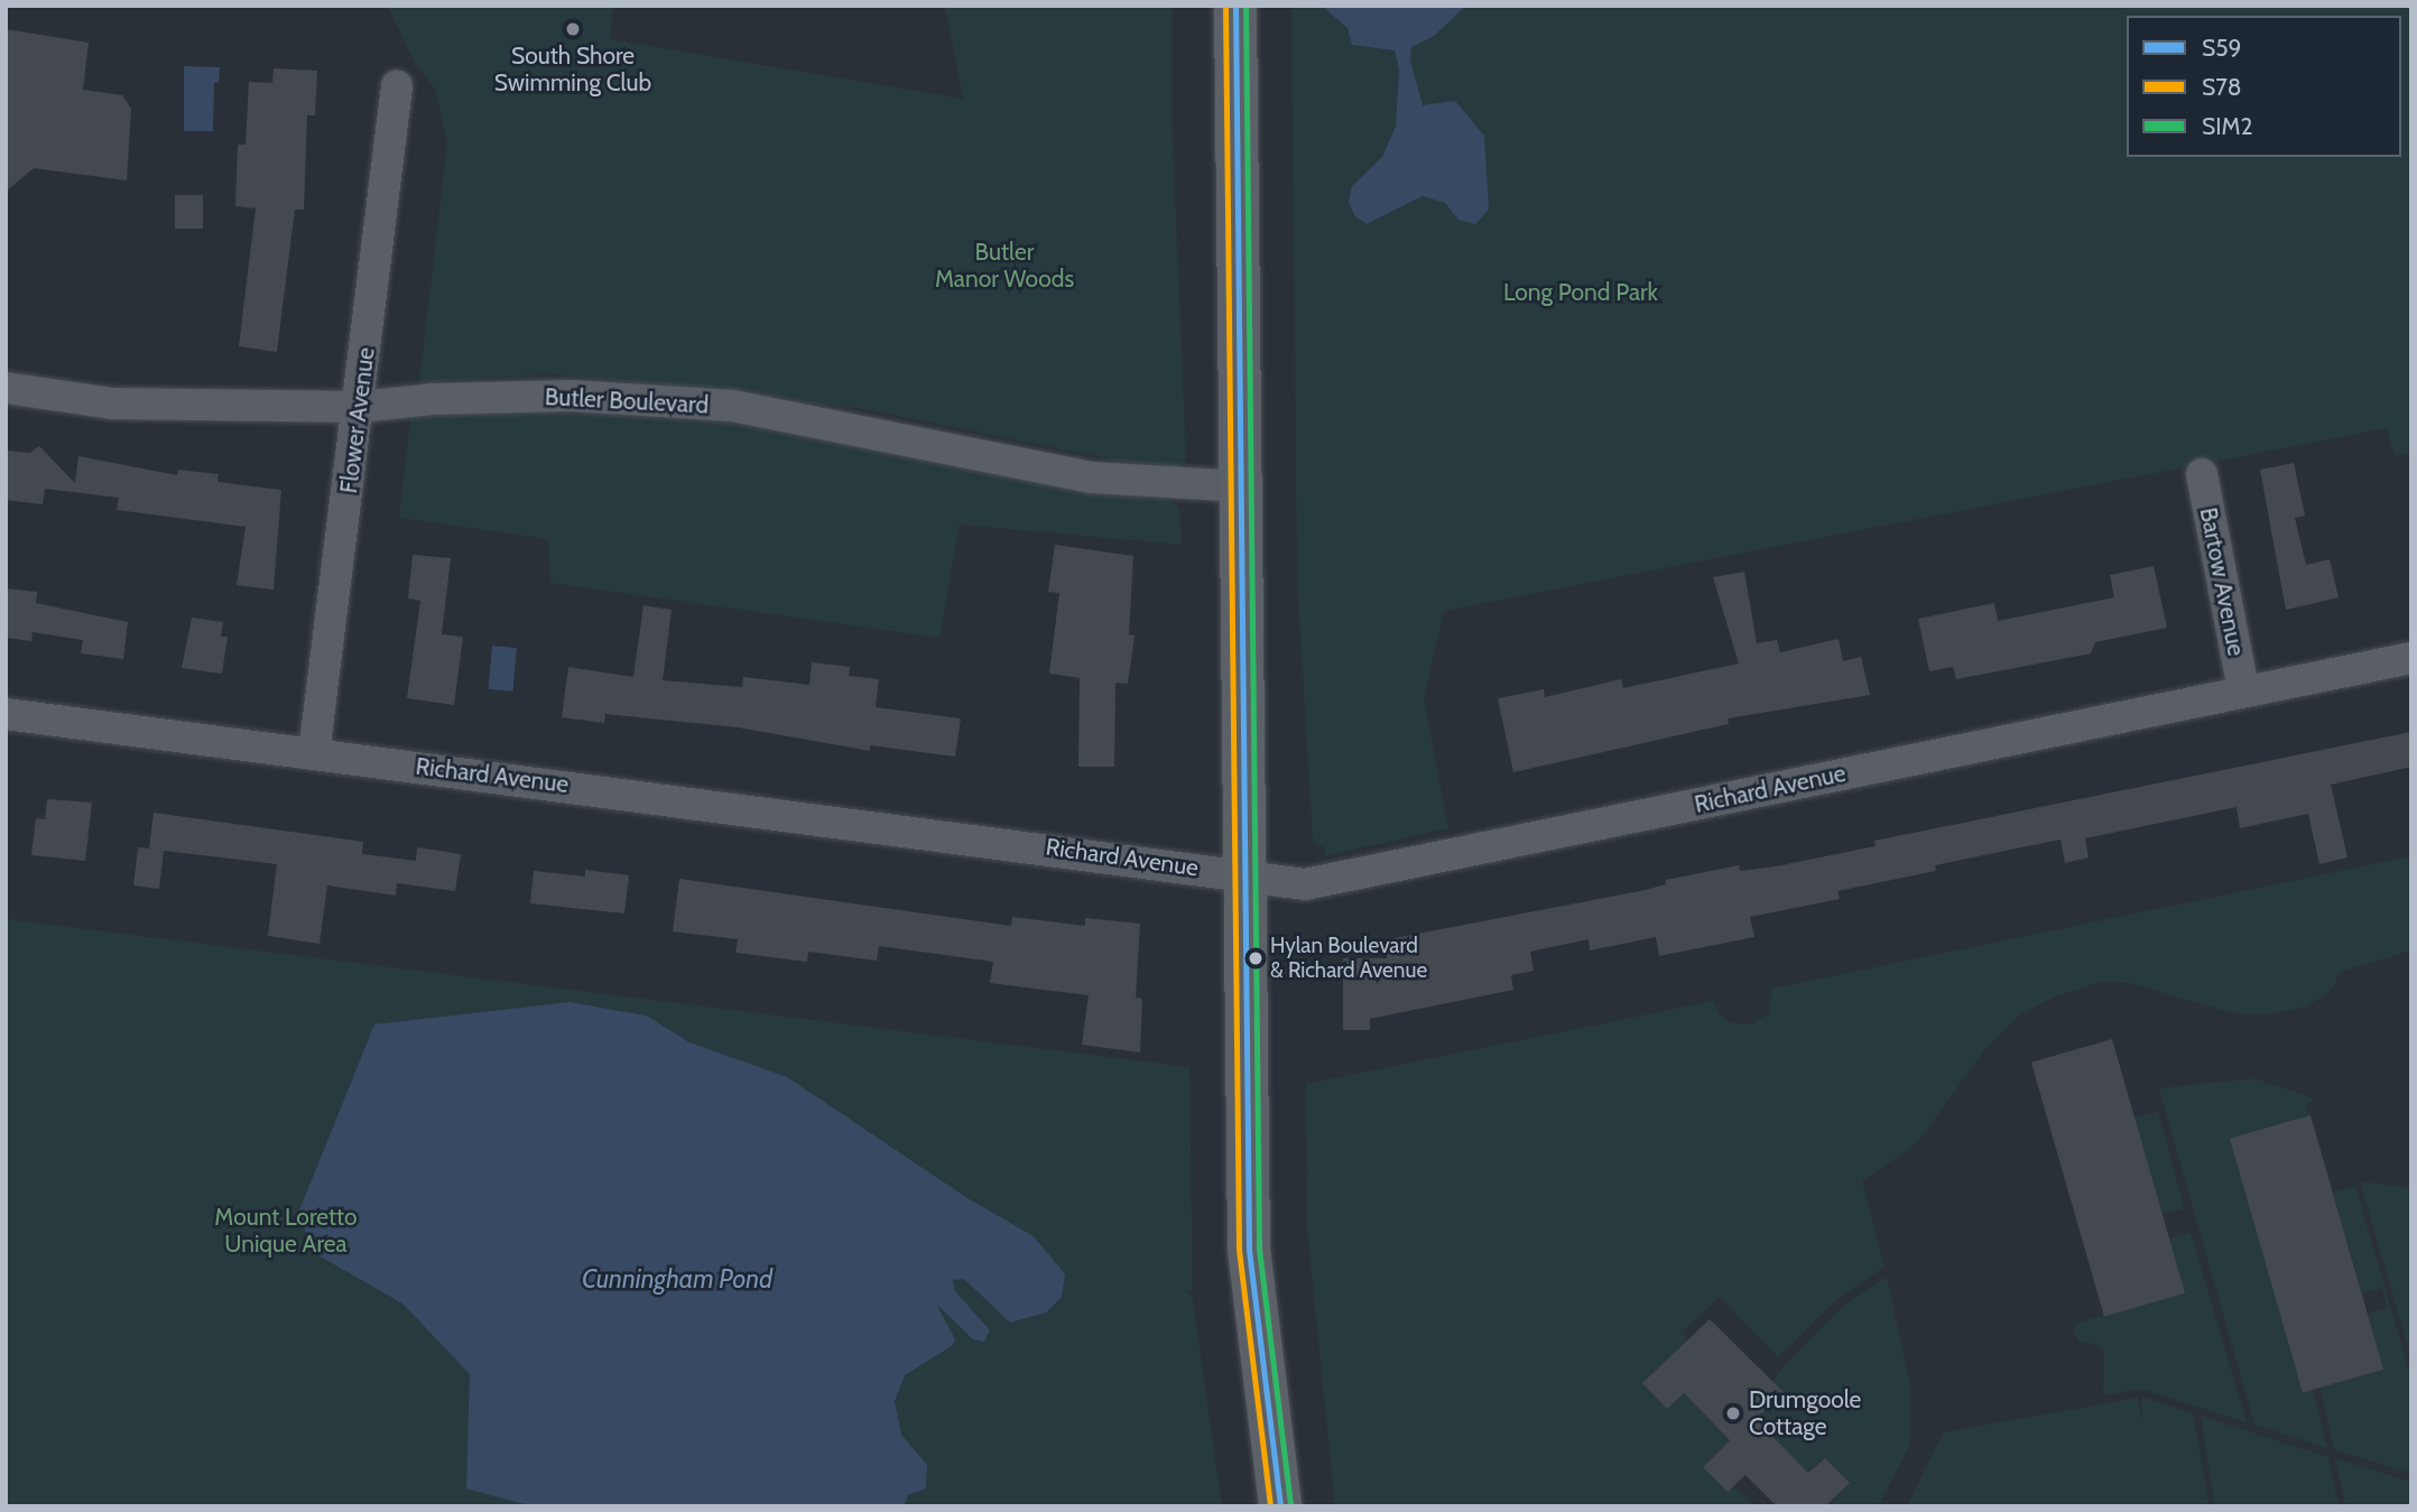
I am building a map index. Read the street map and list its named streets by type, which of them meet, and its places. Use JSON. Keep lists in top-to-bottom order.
{
  "streets": {
    "street": [
      "Butler Boulevard",
      "Flower Avenue",
      "Bartow Avenue",
      "Richard Avenue"
    ]
  },
  "crossings": [
    ["Butler Boulevard", "Flower Avenue"],
    ["Flower Avenue", "Richard Avenue"],
    ["Bartow Avenue", "Richard Avenue"]
  ],
  "water": ["Cunningham Pond"],
  "parks": ["Butler Manor Woods", "Long Pond Park", "Mount Loretto Unique Area"],
  "places": ["South Shore Swimming Club", "Hylan Boulevard & Richard Avenue", "Drumgoole Cottage"],
  "lines": ["transit line S59", "transit line S78", "transit line SIM2"],
  "legend": ["S59", "S78", "SIM2"]
}
